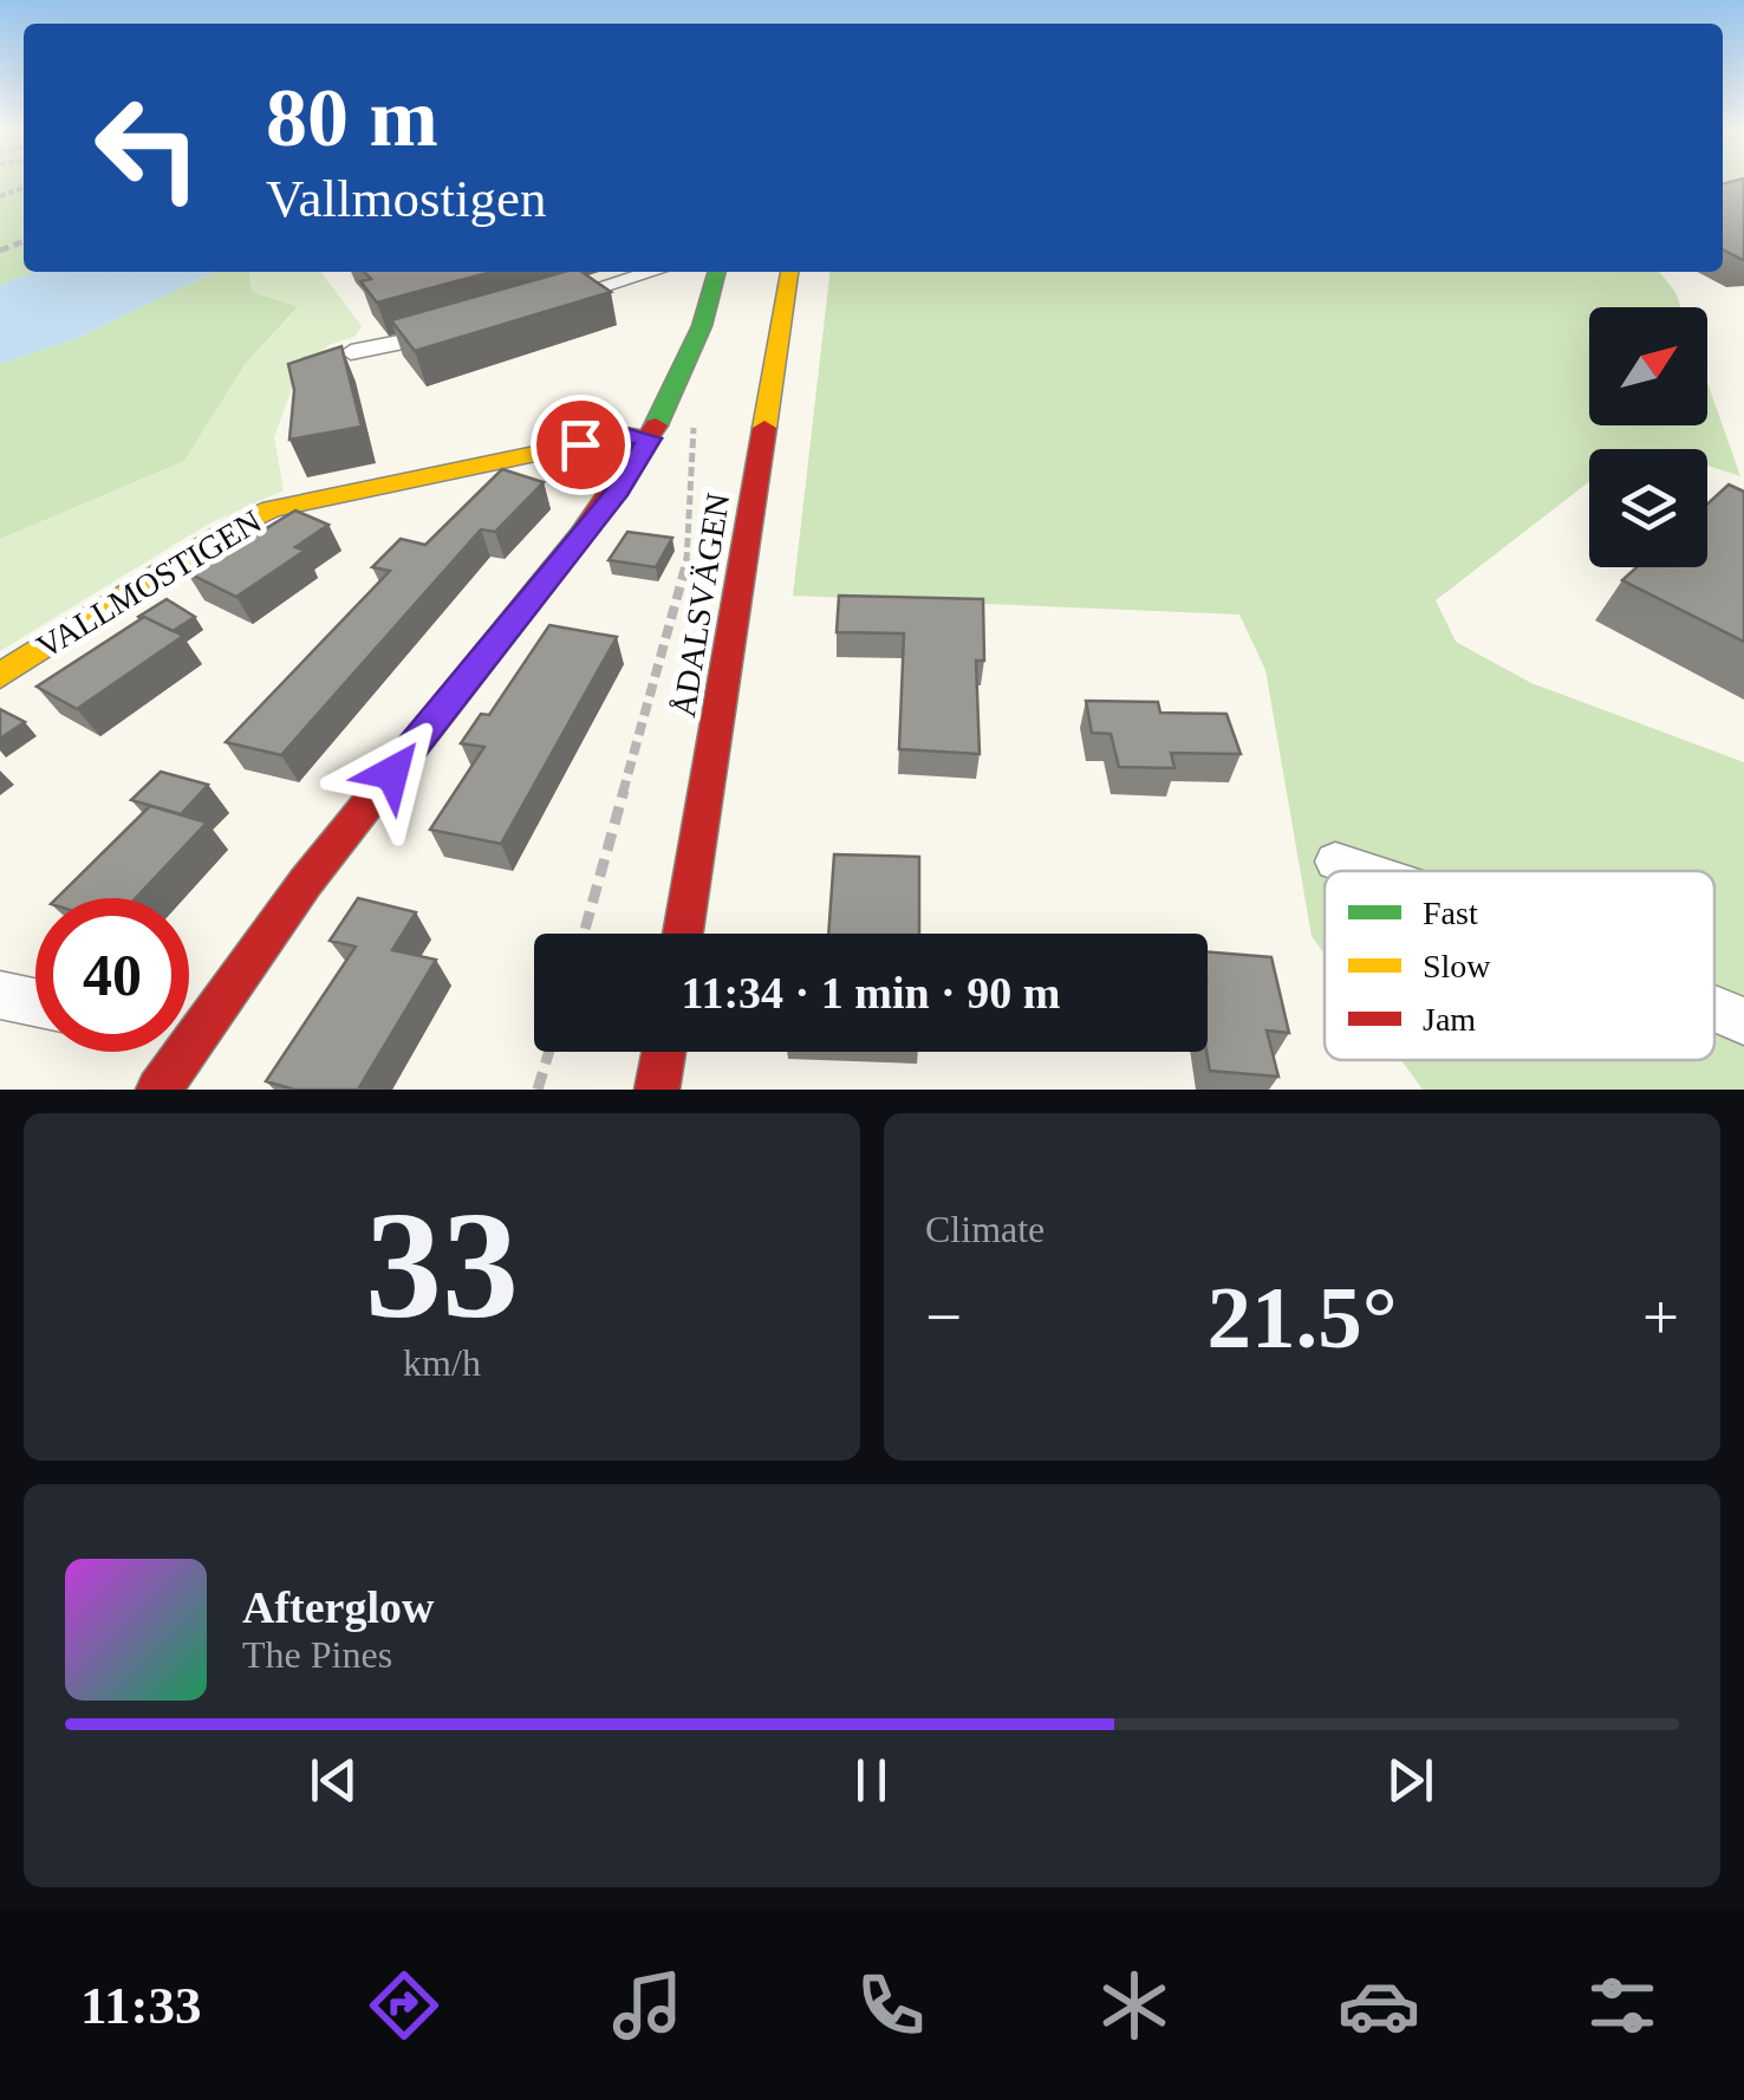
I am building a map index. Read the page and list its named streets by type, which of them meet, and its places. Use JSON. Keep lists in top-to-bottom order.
{
  "streets": {
    "street": ["VALLMOSTIGEN", "ÅDALSVÄGEN"]
  },
  "legend": ["Fast", "Slow", "Jam"],
  "north": "top right",
  "page": {
    "turn": ["80 m", "Vallmostigen"],
    "limit": "40",
    "trip": "11:34 · 1 min · 90 m",
    "tile": [
      ["33", "km/h"],
      "Climate"
    ],
    "heat": ["−", "21.5°", "+"],
    "song": ["Afterglow", "The Pines"],
    "tabs": "11:33"
  }
}
